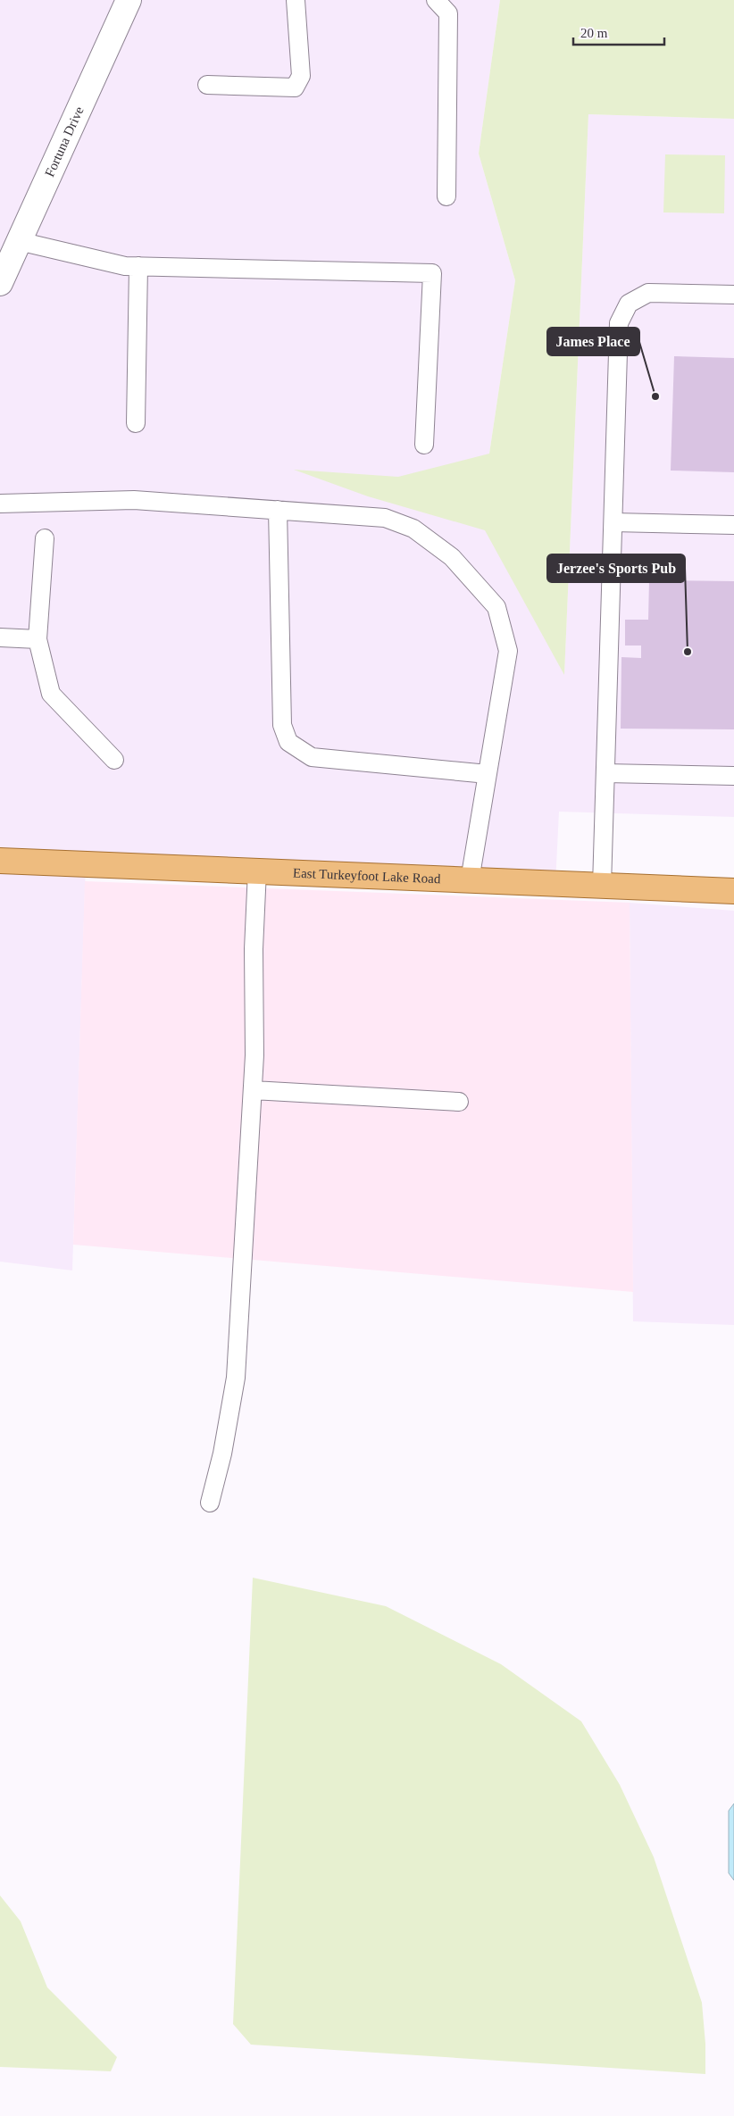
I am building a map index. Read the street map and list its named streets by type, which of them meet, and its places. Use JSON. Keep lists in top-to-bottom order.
{
  "streets": {
    "main road": ["East Turkeyfoot Lake Road"],
    "street": ["Fortuna Drive"]
  },
  "places": ["James Place", "Jerzee's Sports Pub"],
  "scale_bar": "20 m"
}
